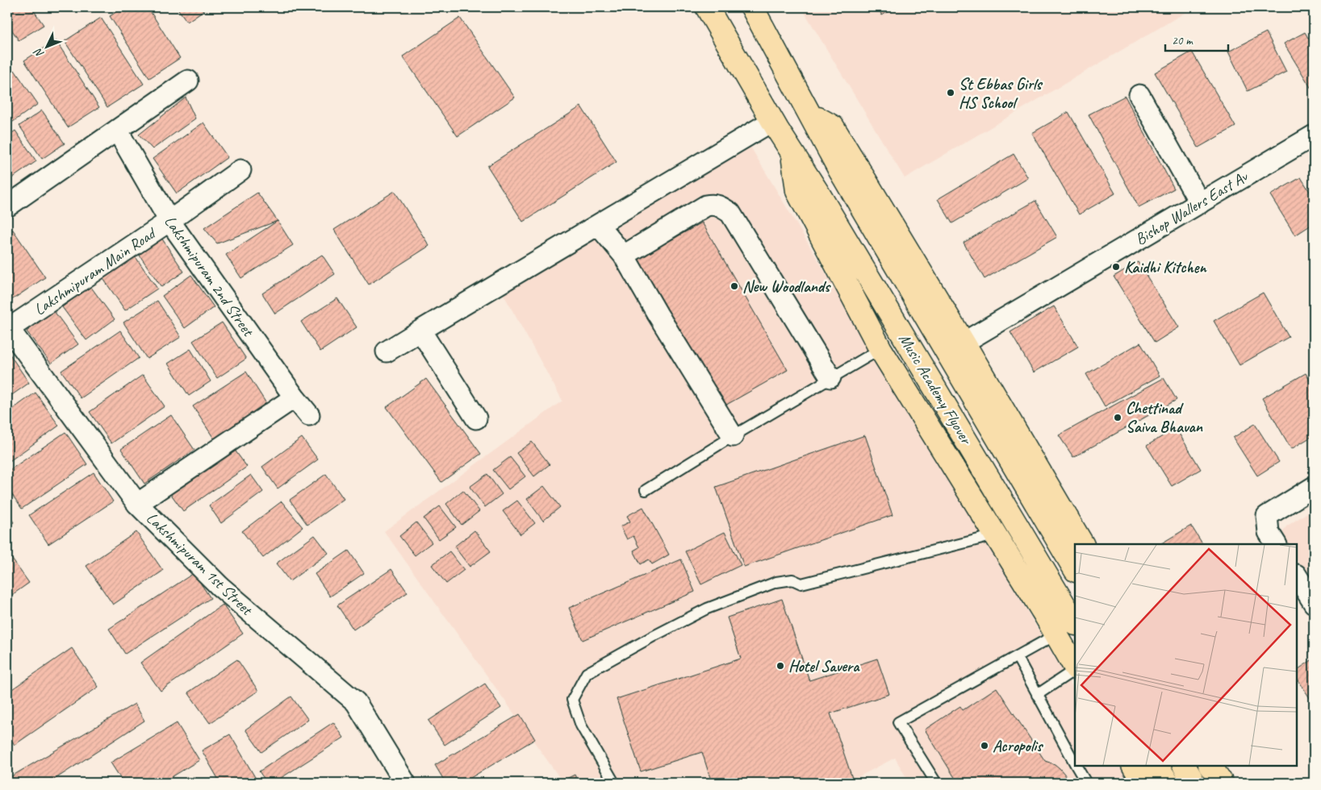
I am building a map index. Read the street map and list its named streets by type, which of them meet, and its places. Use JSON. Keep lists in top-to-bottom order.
{
  "streets": {
    "main road": ["Music Academy Flyover"],
    "street": [
      "Bishop Wallers East Av",
      "Lakshmipuram Main Road",
      "Lakshmipuram 2nd Street",
      "Lakshmipuram 1st Street"
    ]
  },
  "crossings": [
    ["Lakshmipuram Main Road", "Lakshmipuram 2nd Street"],
    ["Lakshmipuram Main Road", "Lakshmipuram 1st Street"]
  ],
  "places": [
    "St Ebbas Girls HS School",
    "Kaidhi Kitchen",
    "New Woodlands",
    "Chettinad Saiva Bhavan",
    "Hotel Savera",
    "Acropolis"
  ],
  "scale_bar": "20 m",
  "north": "bottom left"
}
